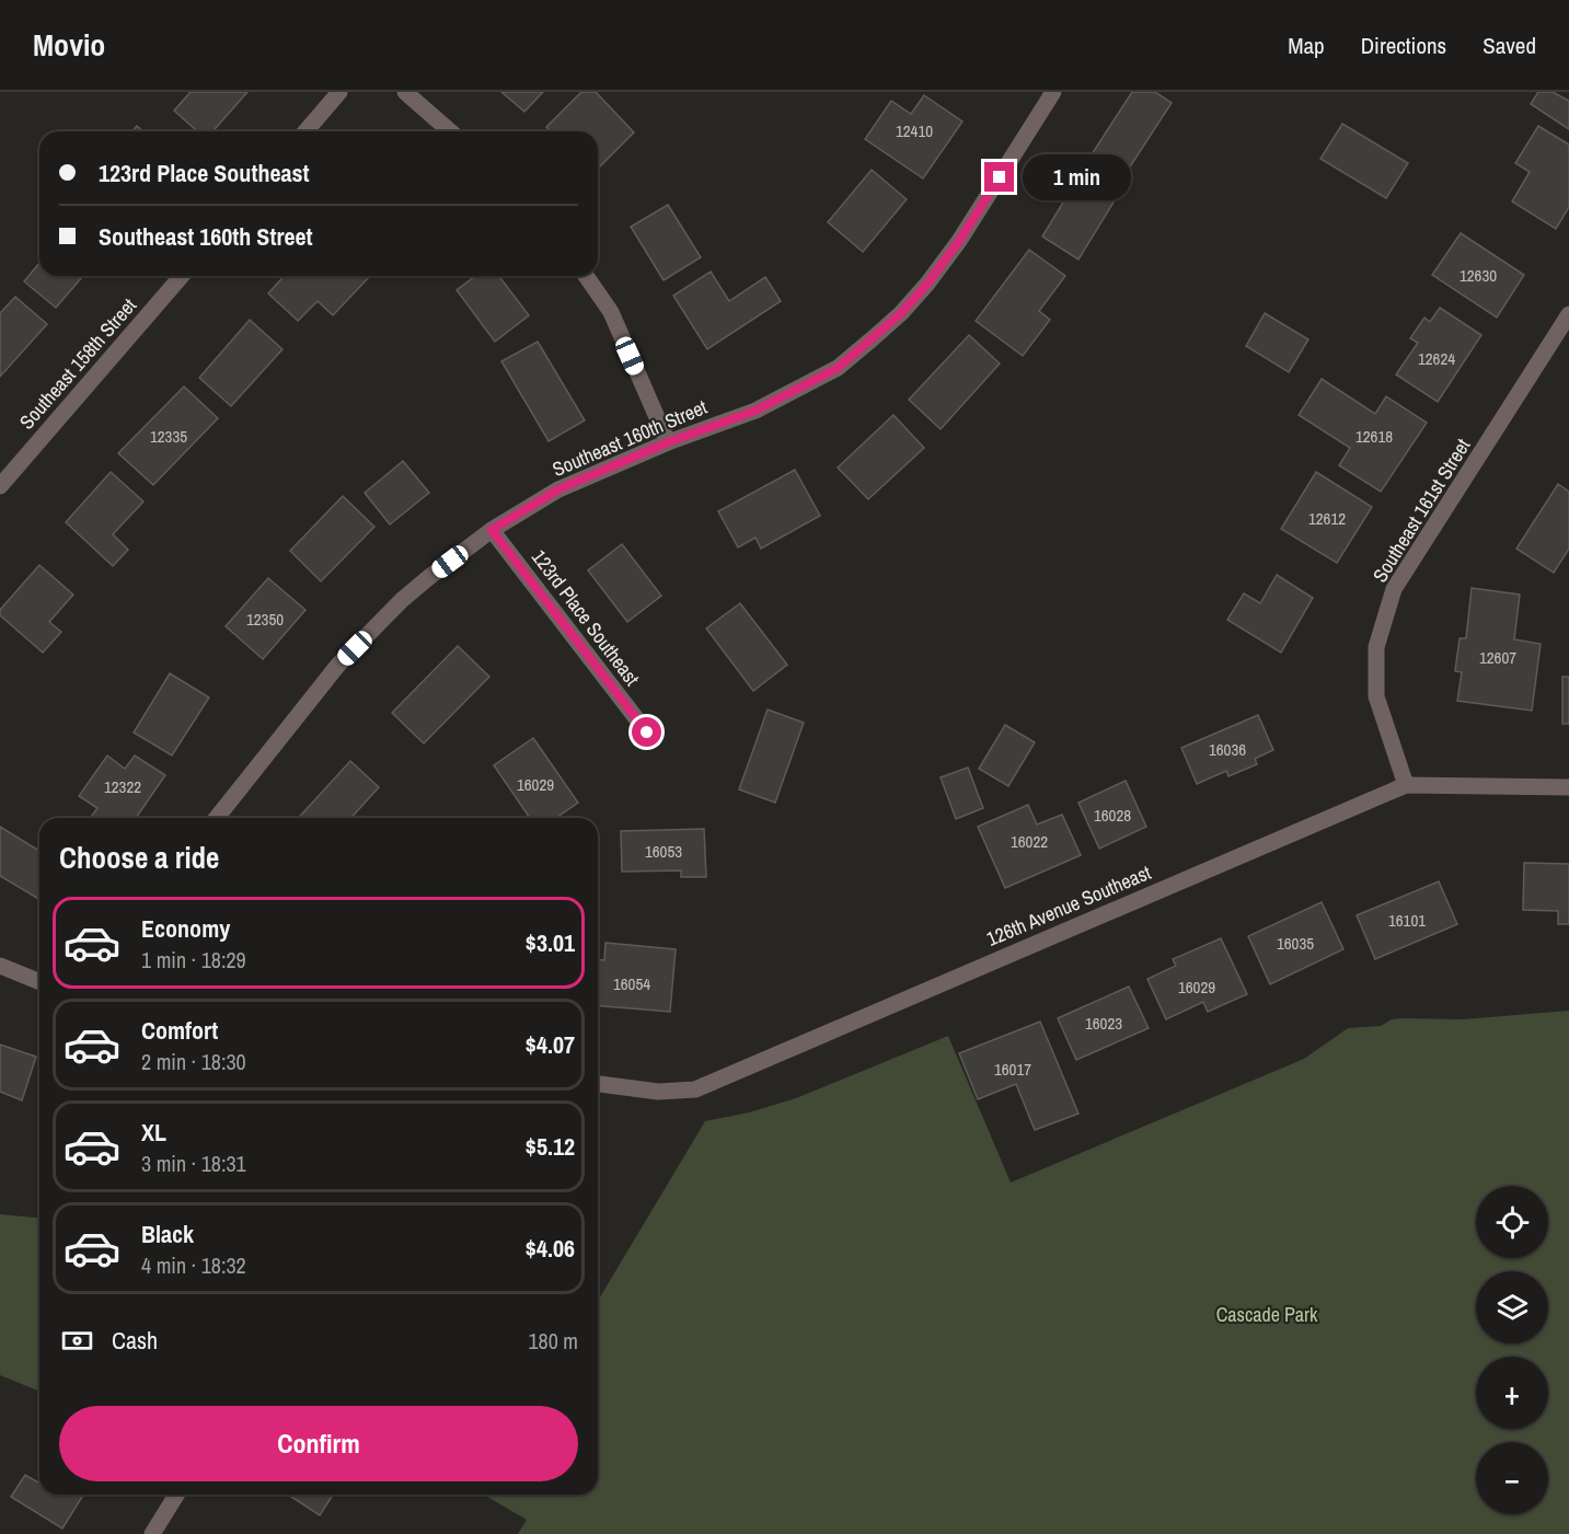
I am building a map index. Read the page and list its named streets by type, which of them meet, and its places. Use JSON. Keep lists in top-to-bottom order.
{
  "streets": {
    "street": [
      "Southeast 158th Street",
      "Southeast 160th Street",
      "Southeast 161st Street",
      "123rd Place Southeast",
      "126th Avenue Southeast"
    ]
  },
  "crossings": [
    ["Southeast 160th Street", "123rd Place Southeast"],
    ["Southeast 161st Street", "126th Avenue Southeast"]
  ],
  "parks": ["Cascade Park"],
  "house_numbers": [
    "12410",
    "12630",
    "12624",
    "12335",
    "12618",
    "12612",
    "12350",
    "12607",
    "16036",
    "16029",
    "12322",
    "16028",
    "16022",
    "16053",
    "16101",
    "16035",
    "16054",
    "16029",
    "16023",
    "16017"
  ],
  "page": {
    "header": "Movio",
    "nav": ["Map", "Directions", "Saved"],
    "banner": ["123rd Place Southeast", "Southeast 160th Street"],
    "bubble": "1 min",
    "heading": "Choose a ride",
    "list": [
      {
        "name": "Economy",
        "note": "1 min · 18:29",
        "value": "$3.01"
      },
      {
        "name": "Comfort",
        "note": "2 min · 18:30",
        "value": "$4.07"
      },
      {
        "name": "XL",
        "note": "3 min · 18:31",
        "value": "$5.12"
      },
      {
        "name": "Black",
        "note": "4 min · 18:32",
        "value": "$4.06"
      }
    ],
    "map_buttons": ["+", "−"],
    "pay": ["Cash", "180 m"],
    "buttons": "Confirm"
  }
}
